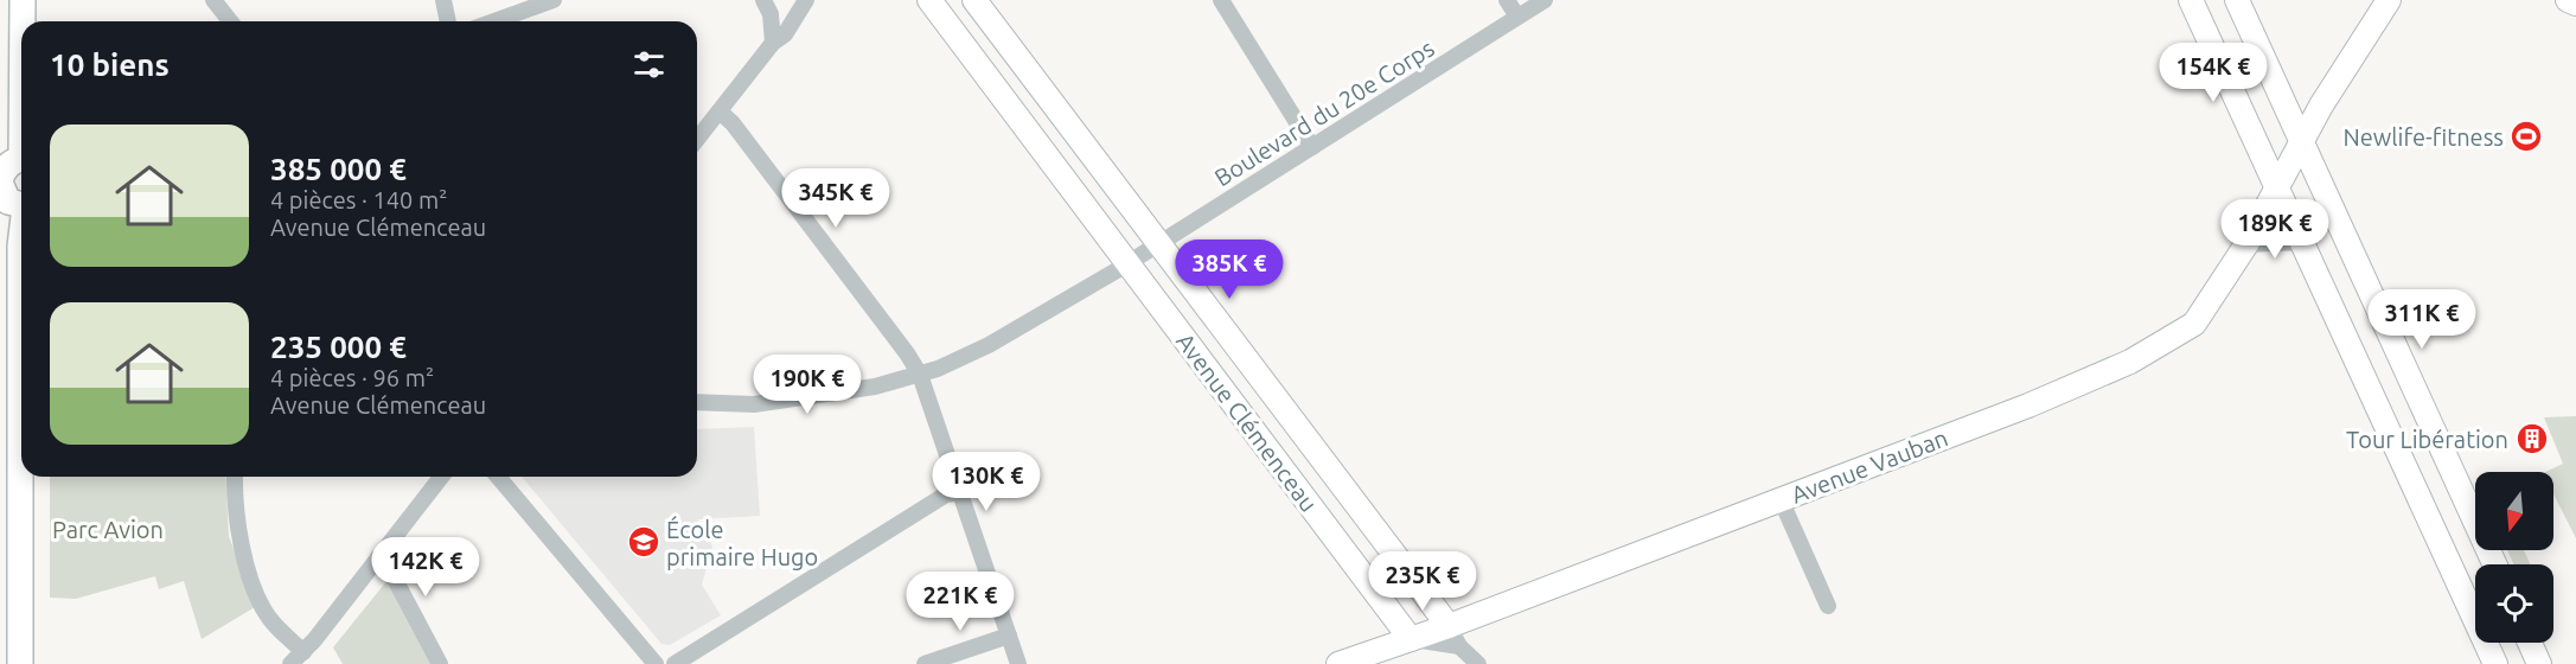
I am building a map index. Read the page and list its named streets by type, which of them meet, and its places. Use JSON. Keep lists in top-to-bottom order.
{
  "streets": {
    "street": ["Boulevard du 20e Corps", "Avenue Clémenceau", "Avenue Vauban"]
  },
  "crossings": [
    ["Boulevard du 20e Corps", "Avenue Clémenceau"],
    ["Avenue Clémenceau", "Avenue Vauban"]
  ],
  "parks": ["Parc Avion"],
  "places": {
    "sports": ["Newlife-fitness"],
    "building": ["Tour Libération"],
    "school or university": ["École primaire Hugo"]
  },
  "north": "bottom",
  "page": {
    "heading": "10 biens",
    "price": [
      "154K €",
      "345K €",
      "189K €",
      "385K €",
      "311K €",
      "190K €",
      "130K €",
      "142K €",
      "235K €",
      "221K €"
    ],
    "list": [
      {
        "name": "385 000 €",
        "note": "4 pièces · 140 m² · Avenue Clémenceau"
      },
      {
        "name": "235 000 €",
        "note": "4 pièces · 96 m² · Avenue Clémenceau"
      }
    ]
  }
}
